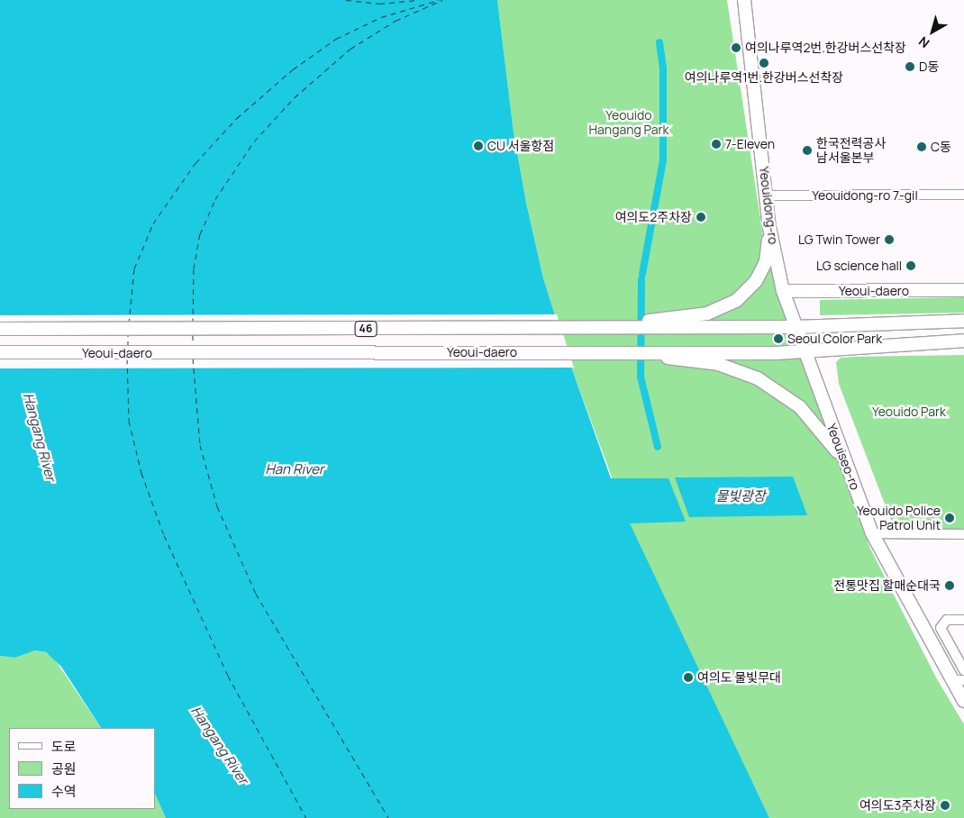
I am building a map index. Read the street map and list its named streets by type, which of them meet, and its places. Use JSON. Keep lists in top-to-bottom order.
{
  "streets": {
    "main road": [
      "Yeouidong-ro",
      "Yeoui-daero",
      "46",
      "Yeouiseo-ro"
    ],
    "street": ["Yeouidong-ro 7-gil"]
  },
  "crossings": [
    ["Yeouidong-ro 7-gil", "Yeouidong-ro"],
    ["Yeouidong-ro", "Yeoui-daero"],
    ["Yeouidong-ro", "46"],
    ["Yeouidong-ro", "Yeouiseo-ro"],
    ["Yeoui-daero", "46"],
    ["Yeoui-daero", "Yeouiseo-ro"],
    ["46", "Yeouiseo-ro"]
  ],
  "water": ["Hangang River", "Han River", "물빛광장"],
  "parks": ["Yeouido Hangang Park", "Yeouido Park"],
  "places": [
    "여의나루역2번.한강버스선착장",
    "여의나루역1번.한강버스선착장",
    "D동",
    "7-Eleven",
    "CU 서울항점",
    "C동",
    "한국전력공사 남서울본부",
    "여의도2주차장",
    "LG Twin Tower",
    "LG science hall",
    "Seoul Color Park",
    "Yeouido Police Patrol Unit",
    "전통맛집 할매순대국",
    "여의도 물빛무대",
    "여의도3주차장"
  ],
  "legend": ["도로", "공원", "수역"],
  "north": "bottom left"
}
